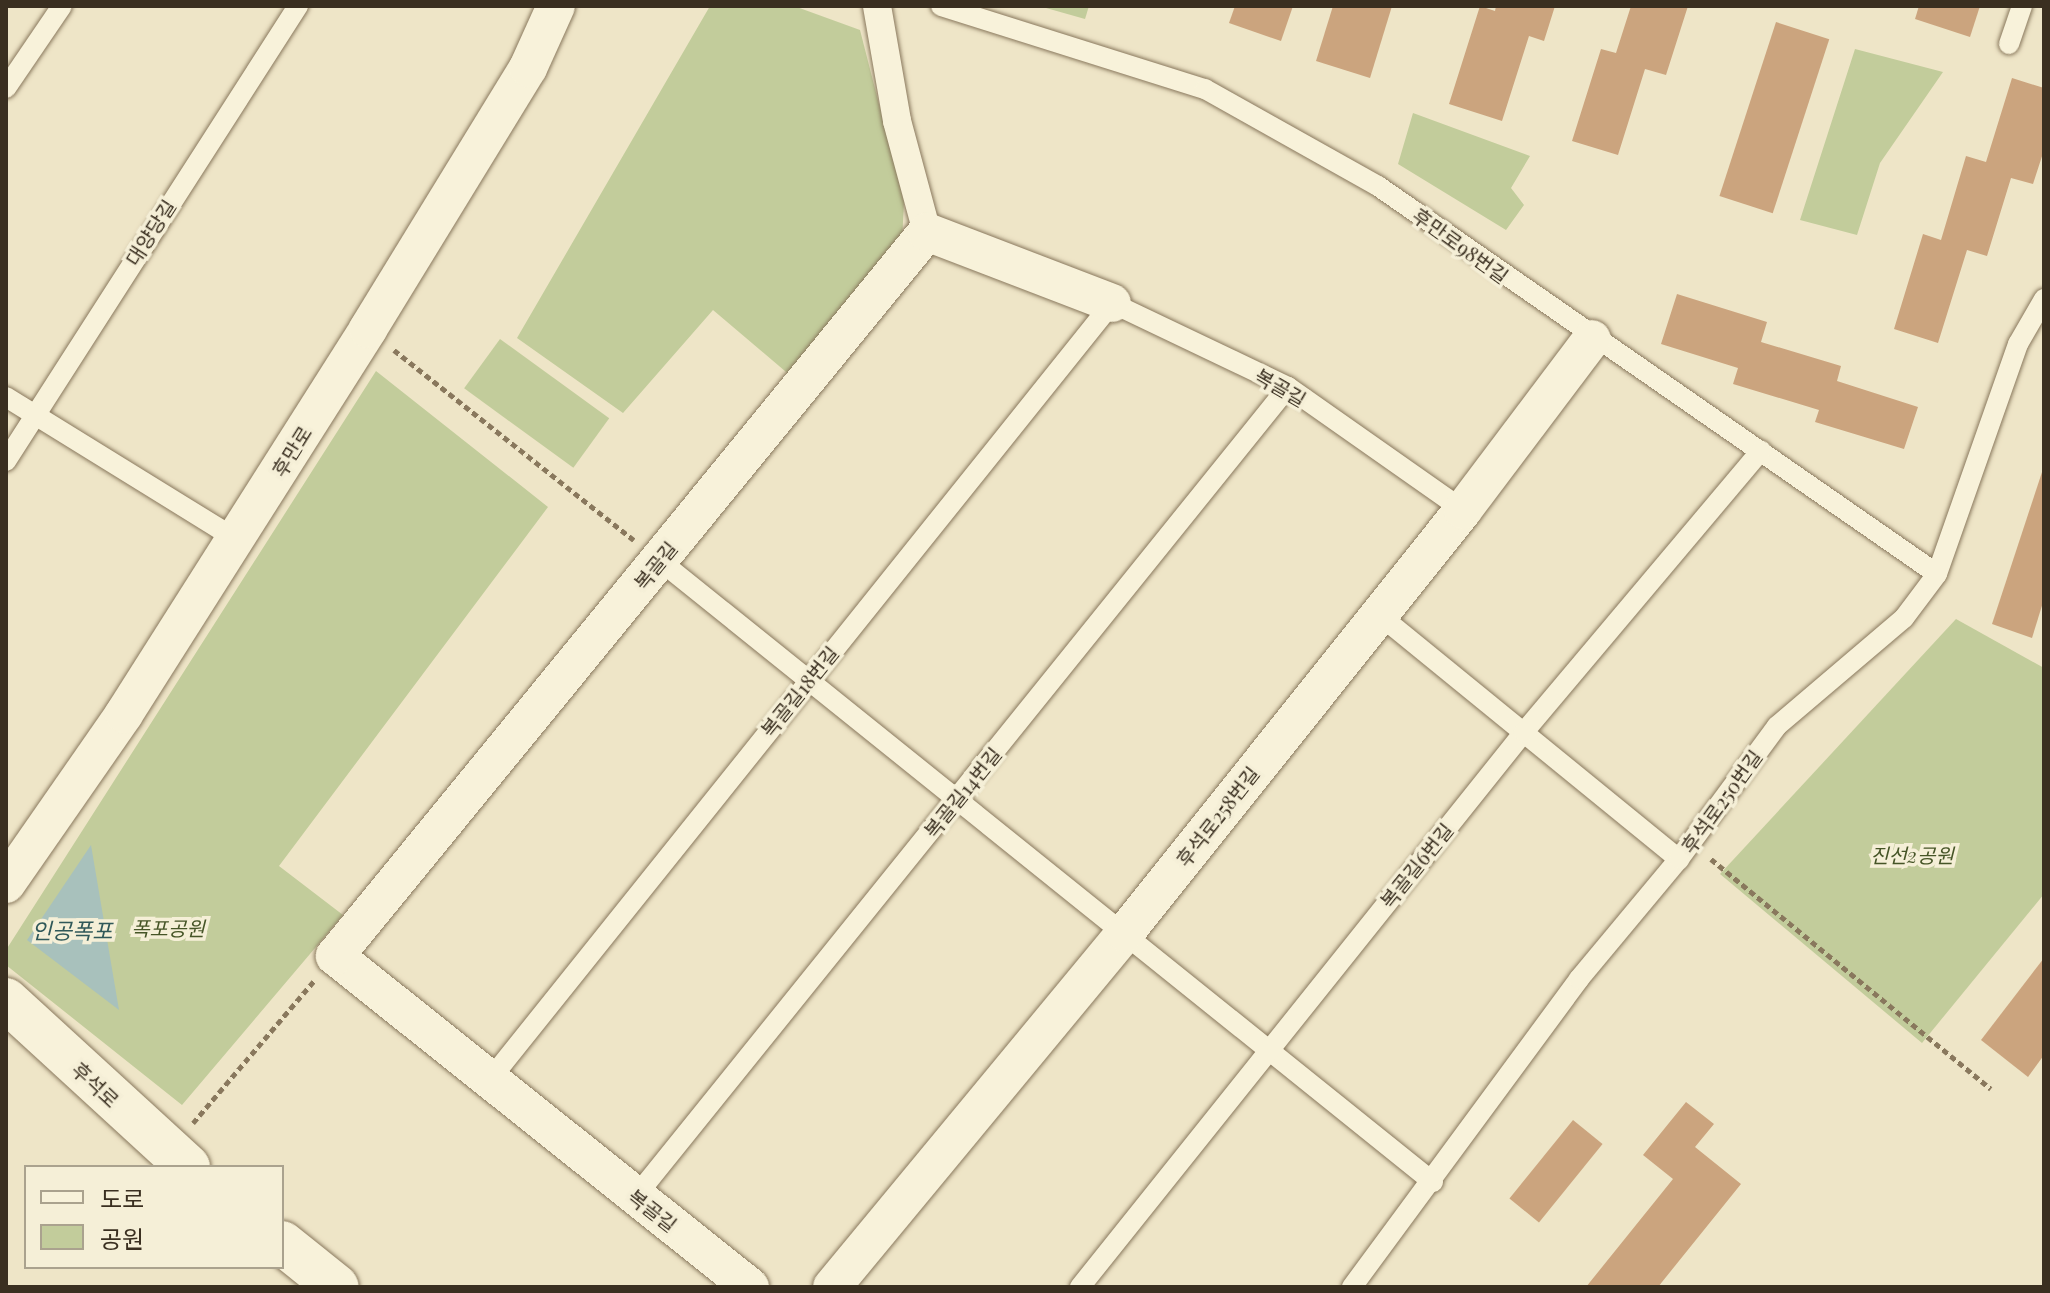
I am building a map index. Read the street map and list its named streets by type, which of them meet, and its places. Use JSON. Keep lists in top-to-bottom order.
{
  "streets": {
    "street": [
      "복골길",
      "후만로",
      "후석로258번길",
      "후석로"
    ],
    "lane": [
      "대양당길",
      "후만로98번길",
      "복골길18번길",
      "복골길14번길",
      "후석로250번길",
      "복골길6번길"
    ]
  },
  "crossings": [
    ["후만로98번길", "후석로250번길"],
    ["후만로98번길", "후석로258번길"],
    ["후만로98번길", "복골길6번길"],
    ["복골길", "복골길18번길"],
    ["복골길", "복골길14번길"],
    ["복골길", "후석로258번길"]
  ],
  "water": ["인공폭포"],
  "parks": ["진선2공원", "폭포공원"],
  "legend": ["도로", "공원"]
}
